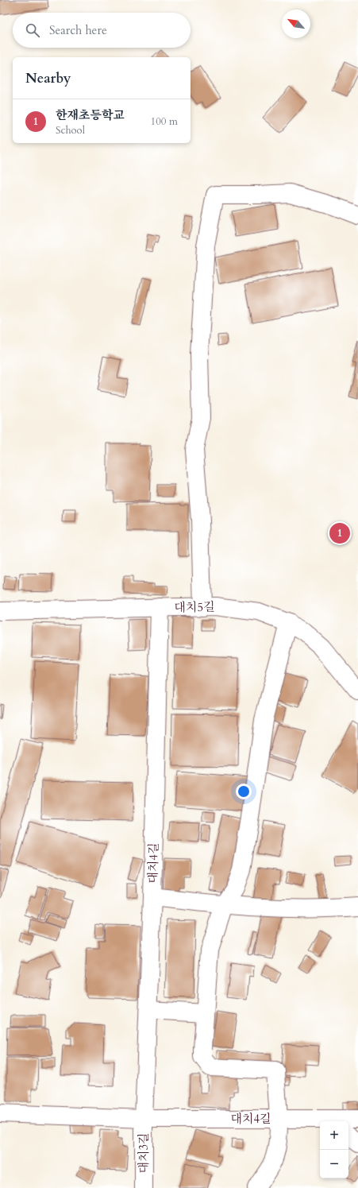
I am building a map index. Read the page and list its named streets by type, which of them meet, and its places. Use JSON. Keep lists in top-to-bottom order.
{
  "streets": {
    "street": ["대치5길", "대치4길", "대치3길"]
  },
  "crossings": [
    ["대치5길", "대치4길"],
    ["대치4길", "대치3길"]
  ],
  "north": "top left",
  "page": {
    "search": "Search here",
    "heading": "Nearby",
    "list": [
      {
        "mark": "1",
        "name": "한재초등학교",
        "note": "School",
        "value": "100 m"
      }
    ],
    "pins": "1",
    "map_buttons": ["+", "−"]
  }
}
